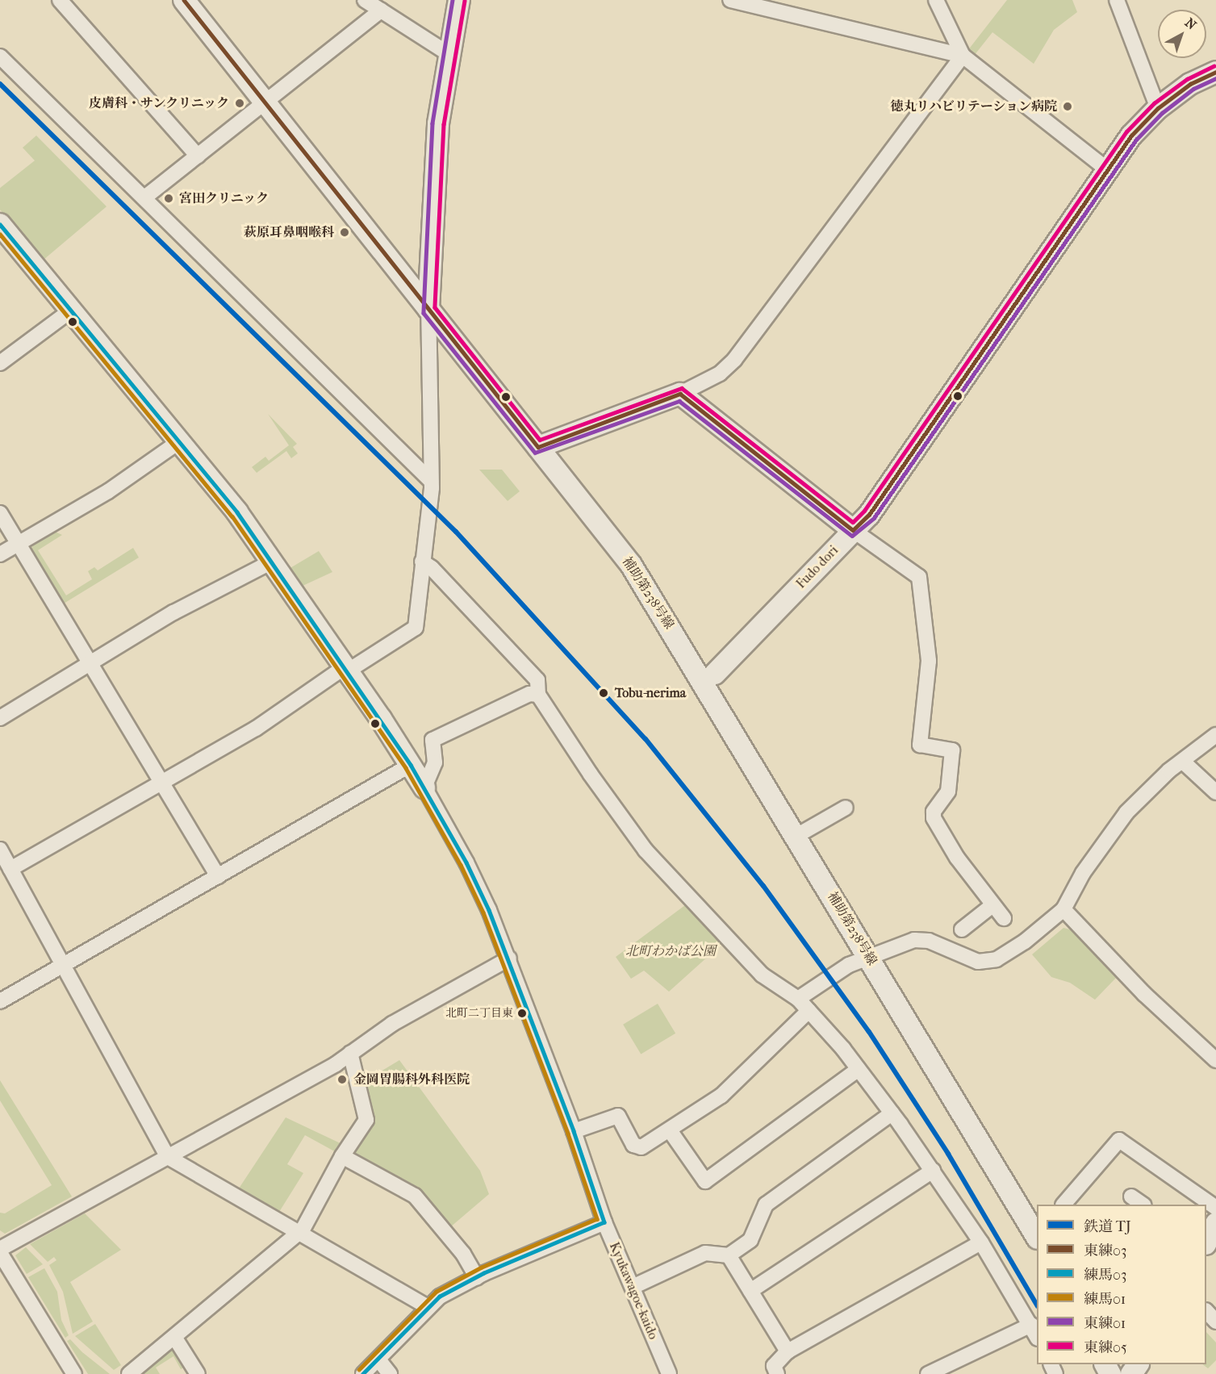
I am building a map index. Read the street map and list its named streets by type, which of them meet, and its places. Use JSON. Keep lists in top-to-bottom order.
{
  "streets": {
    "street": ["Fudo dori", "補助第238号線", "Kyukawagoe-kaido"]
  },
  "parks": ["北町わかば公園"],
  "places": [
    "皮膚科・サンクリニック",
    "徳丸リハビリテーション病院",
    "宮田クリニック",
    "萩原耳鼻咽喉科",
    "Tobu-nerima",
    "北町二丁目東",
    "金岡胃腸科外科医院"
  ],
  "lines": [
    "transit line 東練03",
    "transit line 東練01",
    "transit line 東練05",
    "rail line TJ",
    "transit line 練馬03",
    "transit line 練馬01"
  ],
  "legend": [
    "鉄道 TJ",
    "東練03",
    "練馬03",
    "練馬01",
    "東練01",
    "東練05"
  ],
  "north": "top right"
}
